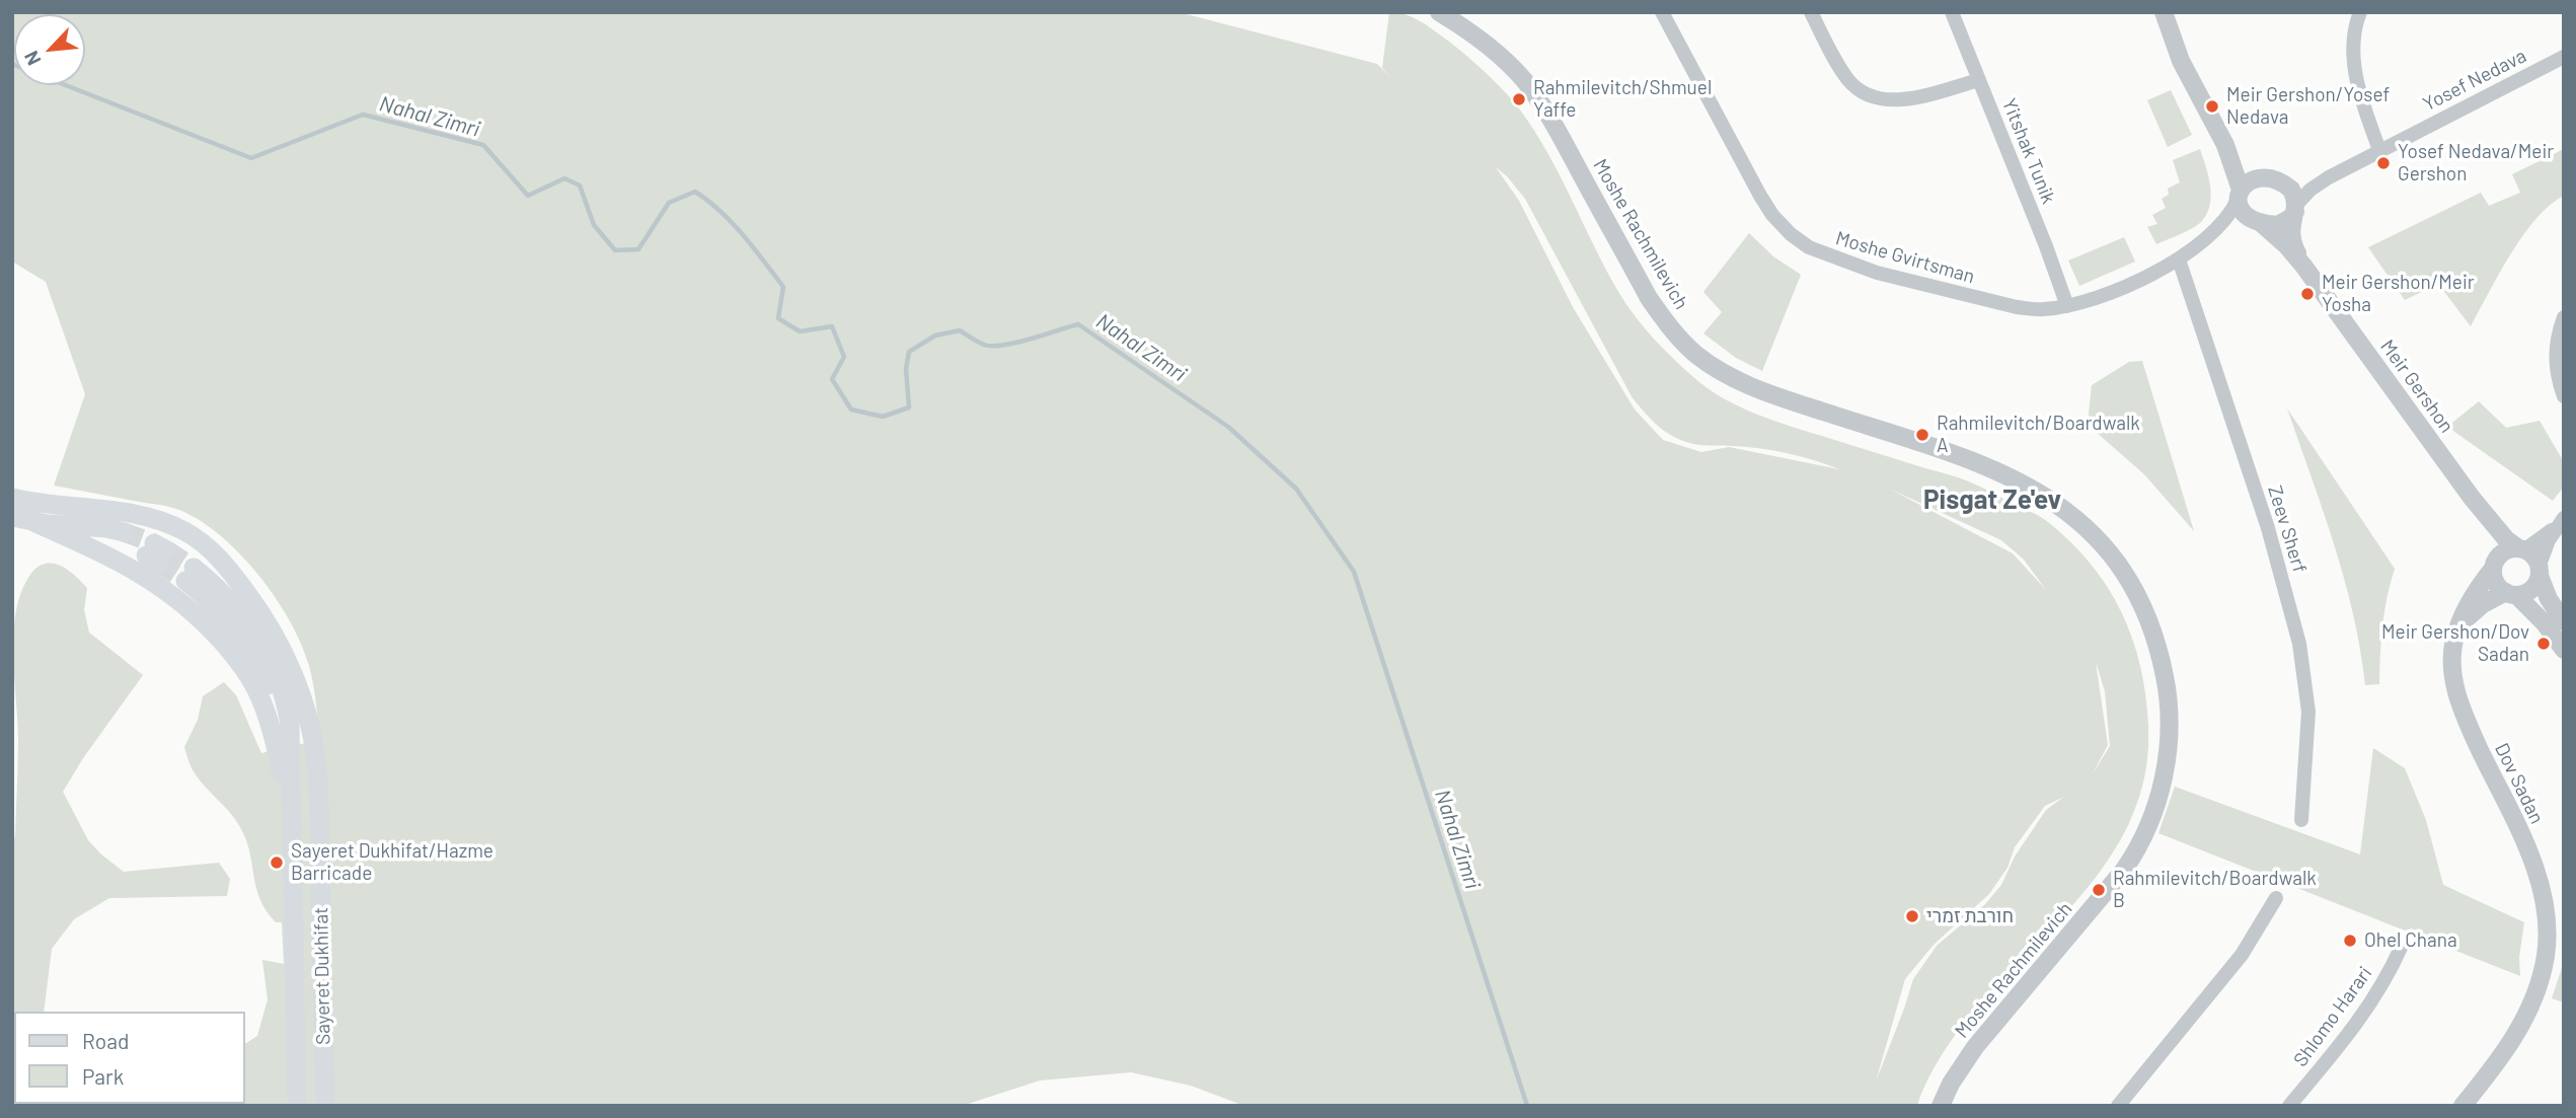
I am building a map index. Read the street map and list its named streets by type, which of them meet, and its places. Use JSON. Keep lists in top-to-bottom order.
{
  "streets": {
    "main road": ["Sayeret Dukhifat"],
    "street": [
      "Yosef Nedava",
      "Yitshak Tunik",
      "Moshe Rachmilevich",
      "Moshe Gvirtsman",
      "Meir Gershon",
      "Zeev Sherf",
      "Dov Sadan",
      "Shlomo Harari"
    ]
  },
  "crossings": [
    ["Yosef Nedava", "Moshe Gvirtsman"],
    ["Yosef Nedava", "Meir Gershon"],
    ["Yitshak Tunik", "Moshe Gvirtsman"],
    ["Moshe Gvirtsman", "Meir Gershon"],
    ["Moshe Gvirtsman", "Zeev Sherf"],
    ["Meir Gershon", "Dov Sadan"]
  ],
  "districts": ["Pisgat Ze'ev"],
  "water": ["Nahal Zimri"],
  "places": [
    "Rahmilevitch/Shmuel Yaffe",
    "Meir Gershon/Yosef Nedava",
    "Yosef Nedava/Meir Gershon",
    "Meir Gershon/Meir Yosha",
    "Rahmilevitch/Boardwalk A",
    "Meir Gershon/Dov Sadan",
    "Sayeret Dukhifat/Hazme Barricade",
    "Rahmilevitch/Boardwalk B",
    "חורבת זמרי",
    "Ohel Chana"
  ],
  "legend": ["Road", "Park"],
  "north": "bottom left"
}
